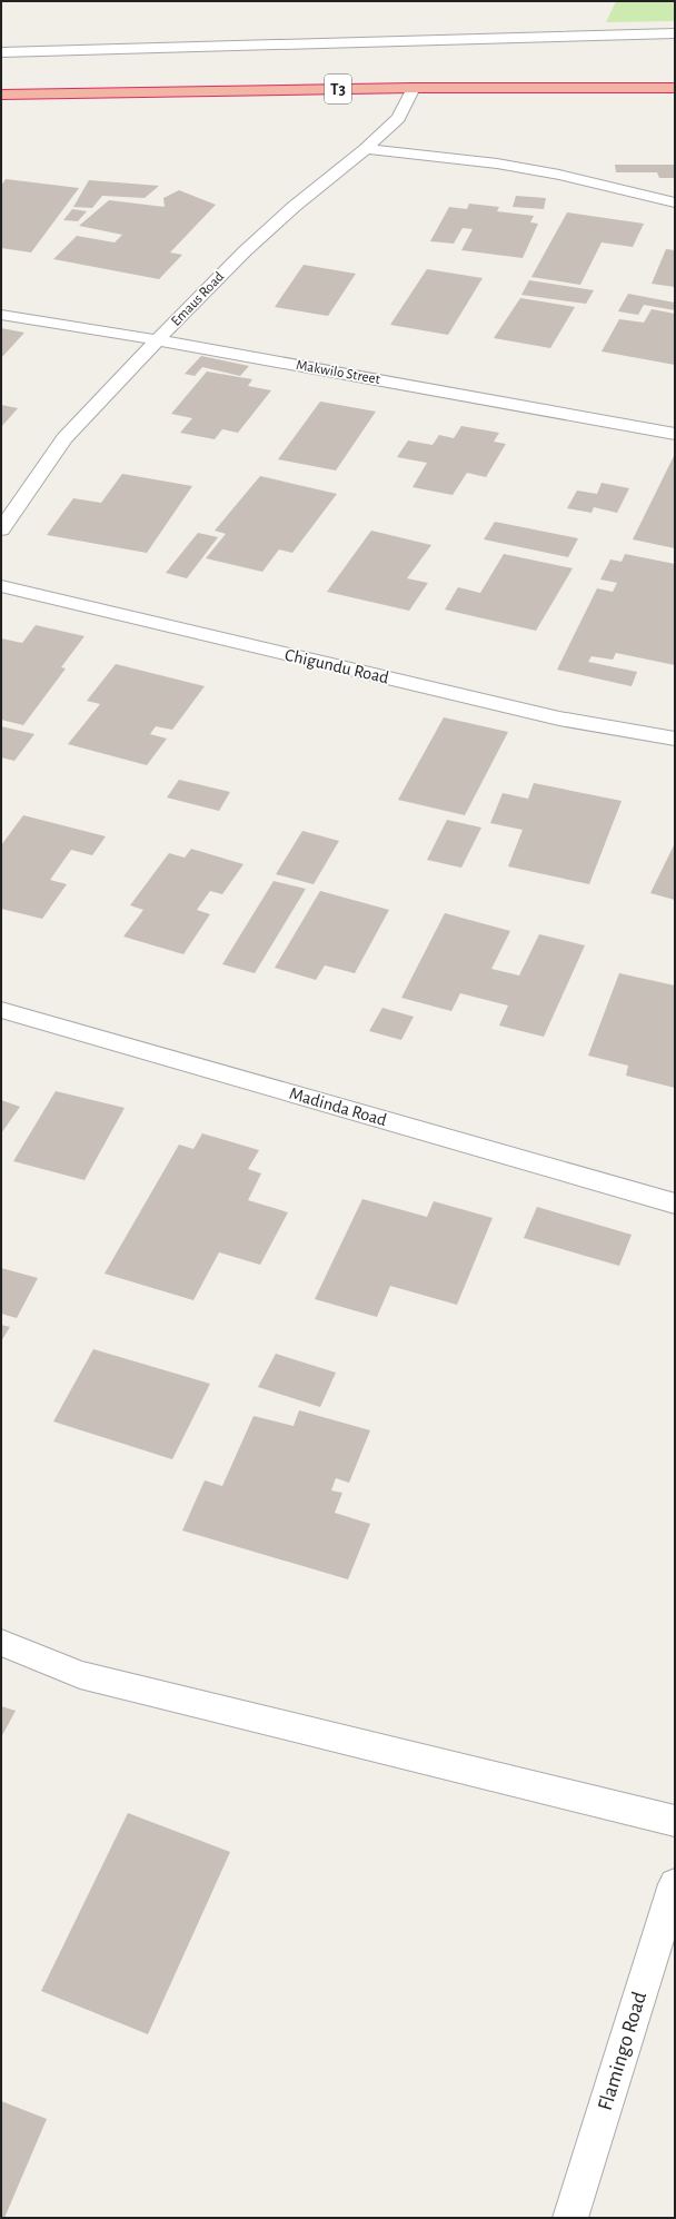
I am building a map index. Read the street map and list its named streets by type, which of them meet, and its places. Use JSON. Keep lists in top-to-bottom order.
{
  "streets": {
    "highway": ["T3"],
    "street": [
      "Emaus Road",
      "Makwilo Street",
      "Chigundu Road",
      "Madinda Road",
      "Flamingo Road"
    ]
  },
  "crossings": [
    ["T3", "Emaus Road"],
    ["Emaus Road", "Makwilo Street"]
  ]
}
